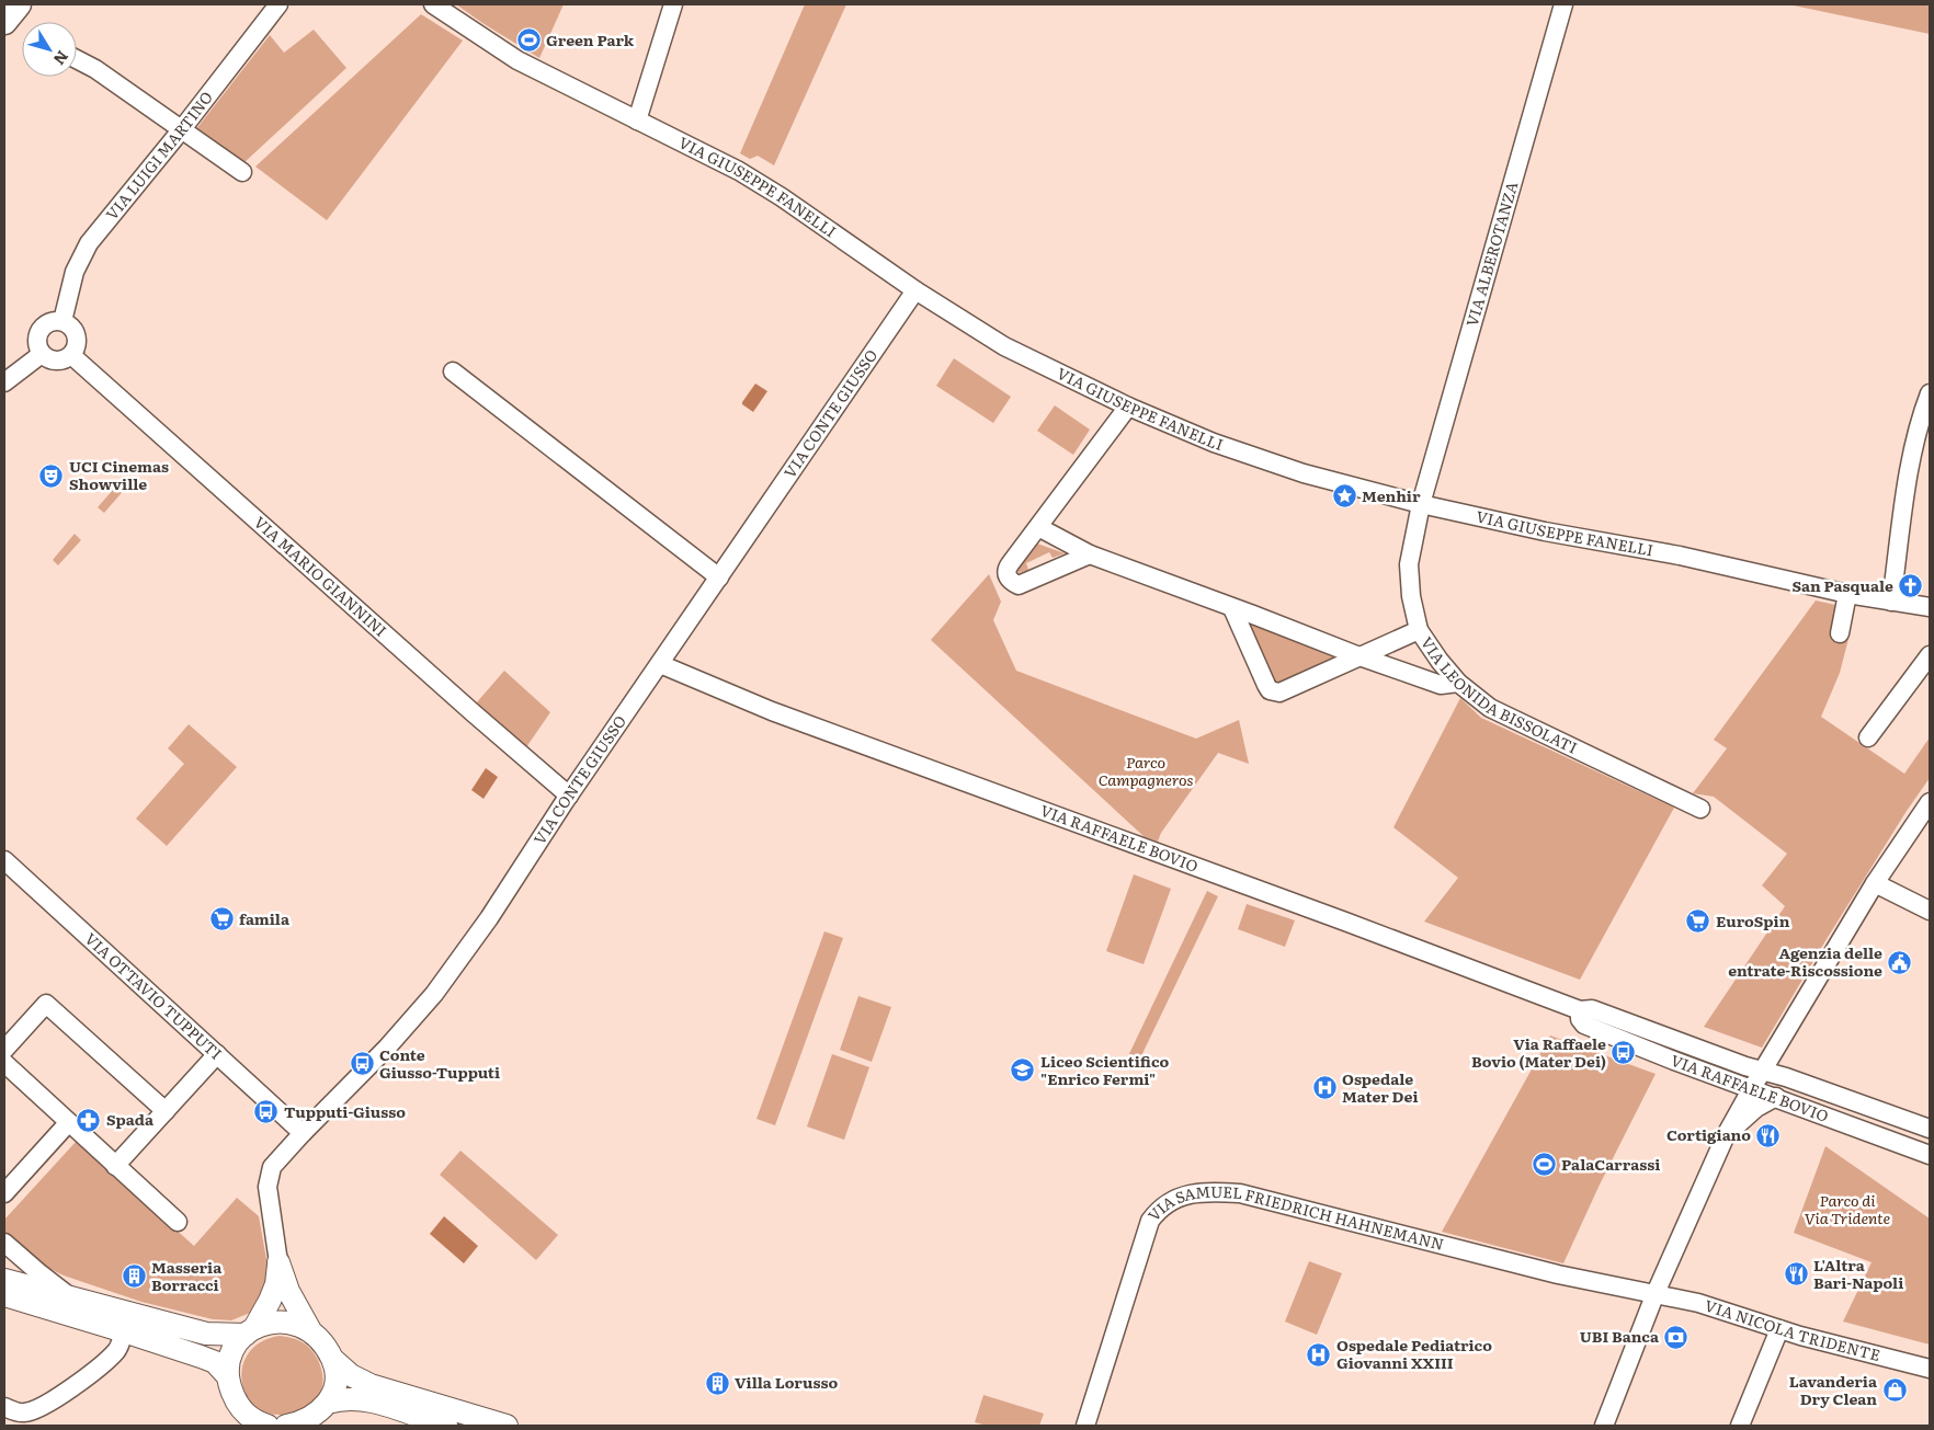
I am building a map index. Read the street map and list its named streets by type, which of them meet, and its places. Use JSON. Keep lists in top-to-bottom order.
{
  "streets": {
    "street": [
      "VIA LUIGI MARTINO",
      "VIA GIUSEPPE FANELLI",
      "VIA ALBEROTANZA",
      "VIA CONTE GIUSSO",
      "VIA MARIO GIANNINI",
      "VIA LEONIDA BISSOLATI",
      "VIA RAFFAELE BOVIO",
      "VIA OTTAVIO TUPPUTI",
      "VIA SAMUEL FRIEDRICH HAHNEMANN",
      "VIA NICOLA TRIDENTE"
    ]
  },
  "crossings": [
    ["VIA LUIGI MARTINO", "VIA MARIO GIANNINI"],
    ["VIA GIUSEPPE FANELLI", "VIA ALBEROTANZA"],
    ["VIA GIUSEPPE FANELLI", "VIA CONTE GIUSSO"],
    ["VIA GIUSEPPE FANELLI", "VIA LEONIDA BISSOLATI"],
    ["VIA ALBEROTANZA", "VIA LEONIDA BISSOLATI"],
    ["VIA CONTE GIUSSO", "VIA MARIO GIANNINI"],
    ["VIA CONTE GIUSSO", "VIA RAFFAELE BOVIO"],
    ["VIA CONTE GIUSSO", "VIA OTTAVIO TUPPUTI"],
    ["VIA SAMUEL FRIEDRICH HAHNEMANN", "VIA NICOLA TRIDENTE"]
  ],
  "parks": ["Parco Campagneros", "Parco di Via Tridente"],
  "places": {
    "sports": ["Green Park", "PalaCarrassi"],
    "theatre": ["UCI Cinemas Showville"],
    "place": ["Menhir"],
    "church": ["San Pasquale"],
    "supermarket": ["famila", "EuroSpin"],
    "public building": ["Agenzia delle entrate-Riscossione"],
    "bus stop": ["Via Raffaele Bovio (Mater Dei)", "Conte Giusso-Tupputi", "Tupputi-Giusso"],
    "school or university": ["Liceo Scientifico \"Enrico Fermi\""],
    "hospital": ["Ospedale Mater Dei", "Ospedale Pediatrico Giovanni XXIII"],
    "pharmacy": ["Spada"],
    "restaurant": ["Cortigiano", "L'Altra Bari-Napoli"],
    "building": ["Masseria Borracci", "Villa Lorusso"],
    "bank": ["UBI Banca"],
    "shop": ["Lavanderia Dry Clean"]
  },
  "north": "bottom right"
}
